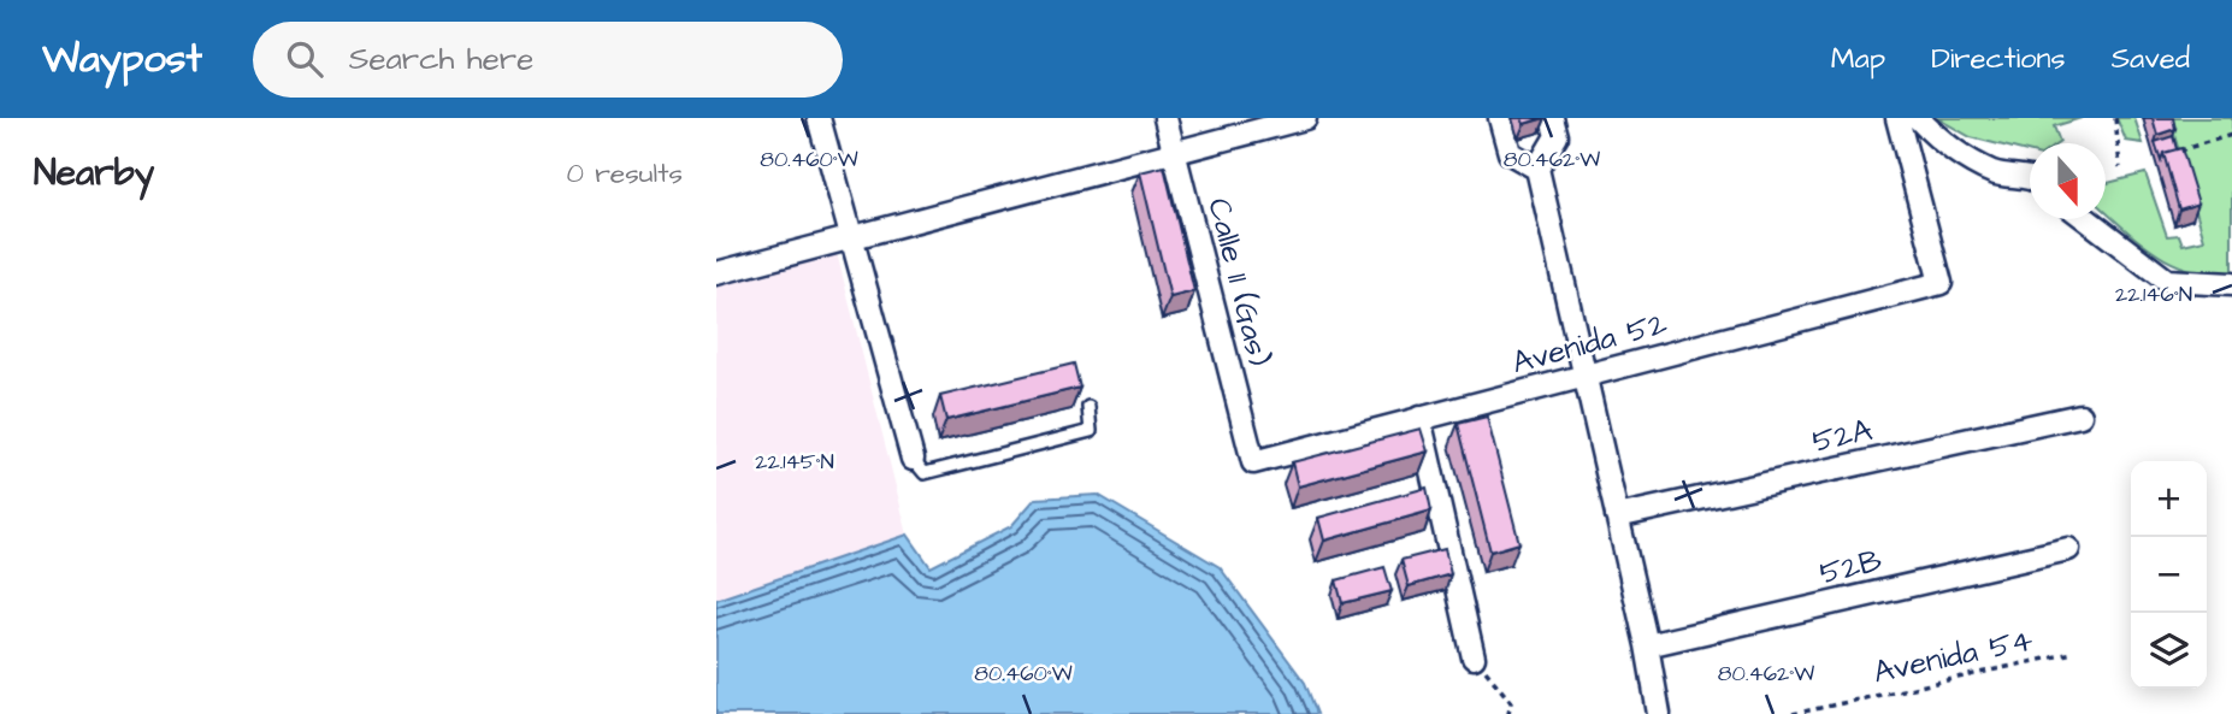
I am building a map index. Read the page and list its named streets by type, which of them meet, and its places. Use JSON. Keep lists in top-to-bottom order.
{
  "streets": {
    "street": [
      "Calle 11 (Gas)",
      "Avenida 52",
      "52A",
      "52B"
    ],
    "path": ["Avenida 54"]
  },
  "crossings": [
    ["Calle 11 (Gas)", "Avenida 52"]
  ],
  "north": "bottom",
  "page": {
    "header": "Waypost",
    "search": "Search here",
    "nav": ["Map", "Directions", "Saved"],
    "heading": ["Nearby", "0 results"],
    "map_buttons": ["+", "−"]
  },
  "coordinates": [
    "80.460°W",
    "80.462°W",
    "22.146°N",
    "22.145°N"
  ]
}
